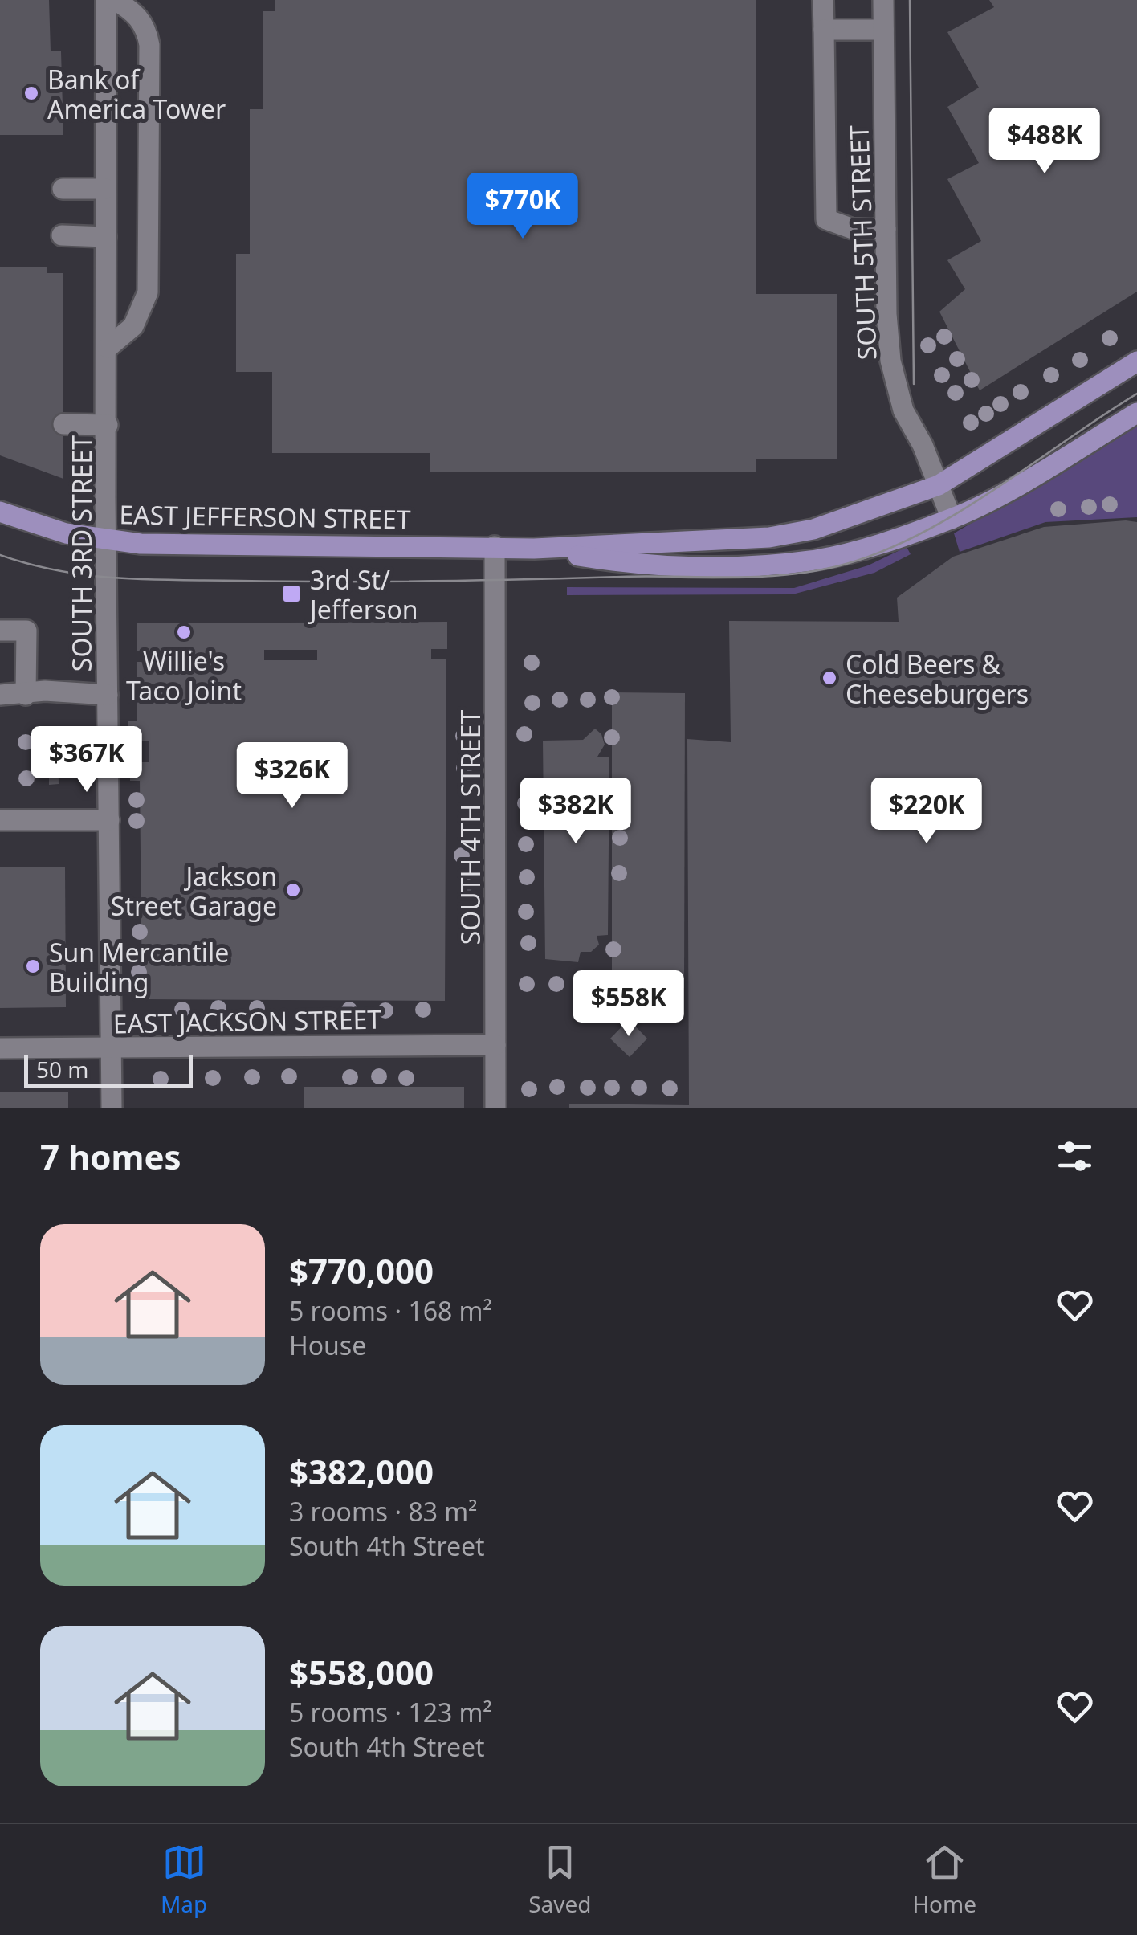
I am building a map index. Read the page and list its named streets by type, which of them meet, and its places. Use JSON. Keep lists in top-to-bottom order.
{
  "streets": {
    "main road": ["EAST JEFFERSON STREET"],
    "street": [
      "SOUTH 5TH STREET",
      "SOUTH 3RD STREET",
      "SOUTH 4TH STREET",
      "EAST JACKSON STREET"
    ]
  },
  "crossings": [
    ["SOUTH 5TH STREET", "EAST JEFFERSON STREET"],
    ["EAST JEFFERSON STREET", "SOUTH 3RD STREET"],
    ["EAST JEFFERSON STREET", "SOUTH 4TH STREET"],
    ["SOUTH 3RD STREET", "EAST JACKSON STREET"],
    ["SOUTH 4TH STREET", "EAST JACKSON STREET"]
  ],
  "places": {
    "other": [
      "Bank of America Tower",
      "Willie's Taco Joint",
      "Cold Beers & Cheeseburgers",
      "Jackson Street Garage",
      "Sun Mercantile Building"
    ],
    "transit": ["3rd St/ Jefferson"]
  },
  "scale_bar": "50 m",
  "page": {
    "price": [
      "$488K",
      "$770K",
      "$367K",
      "$326K",
      "$382K",
      "$220K",
      "$558K"
    ],
    "scale": "50 m",
    "heading": "7 homes",
    "list": [
      {
        "name": "$770,000",
        "note": "5 rooms · 168 m² · House"
      },
      {
        "name": "$382,000",
        "note": "3 rooms · 83 m² · South 4th Street"
      },
      {
        "name": "$558,000",
        "note": "5 rooms · 123 m² · South 4th Street"
      }
    ],
    "tabs": ["Map", "Saved", "Home"]
  }
}
